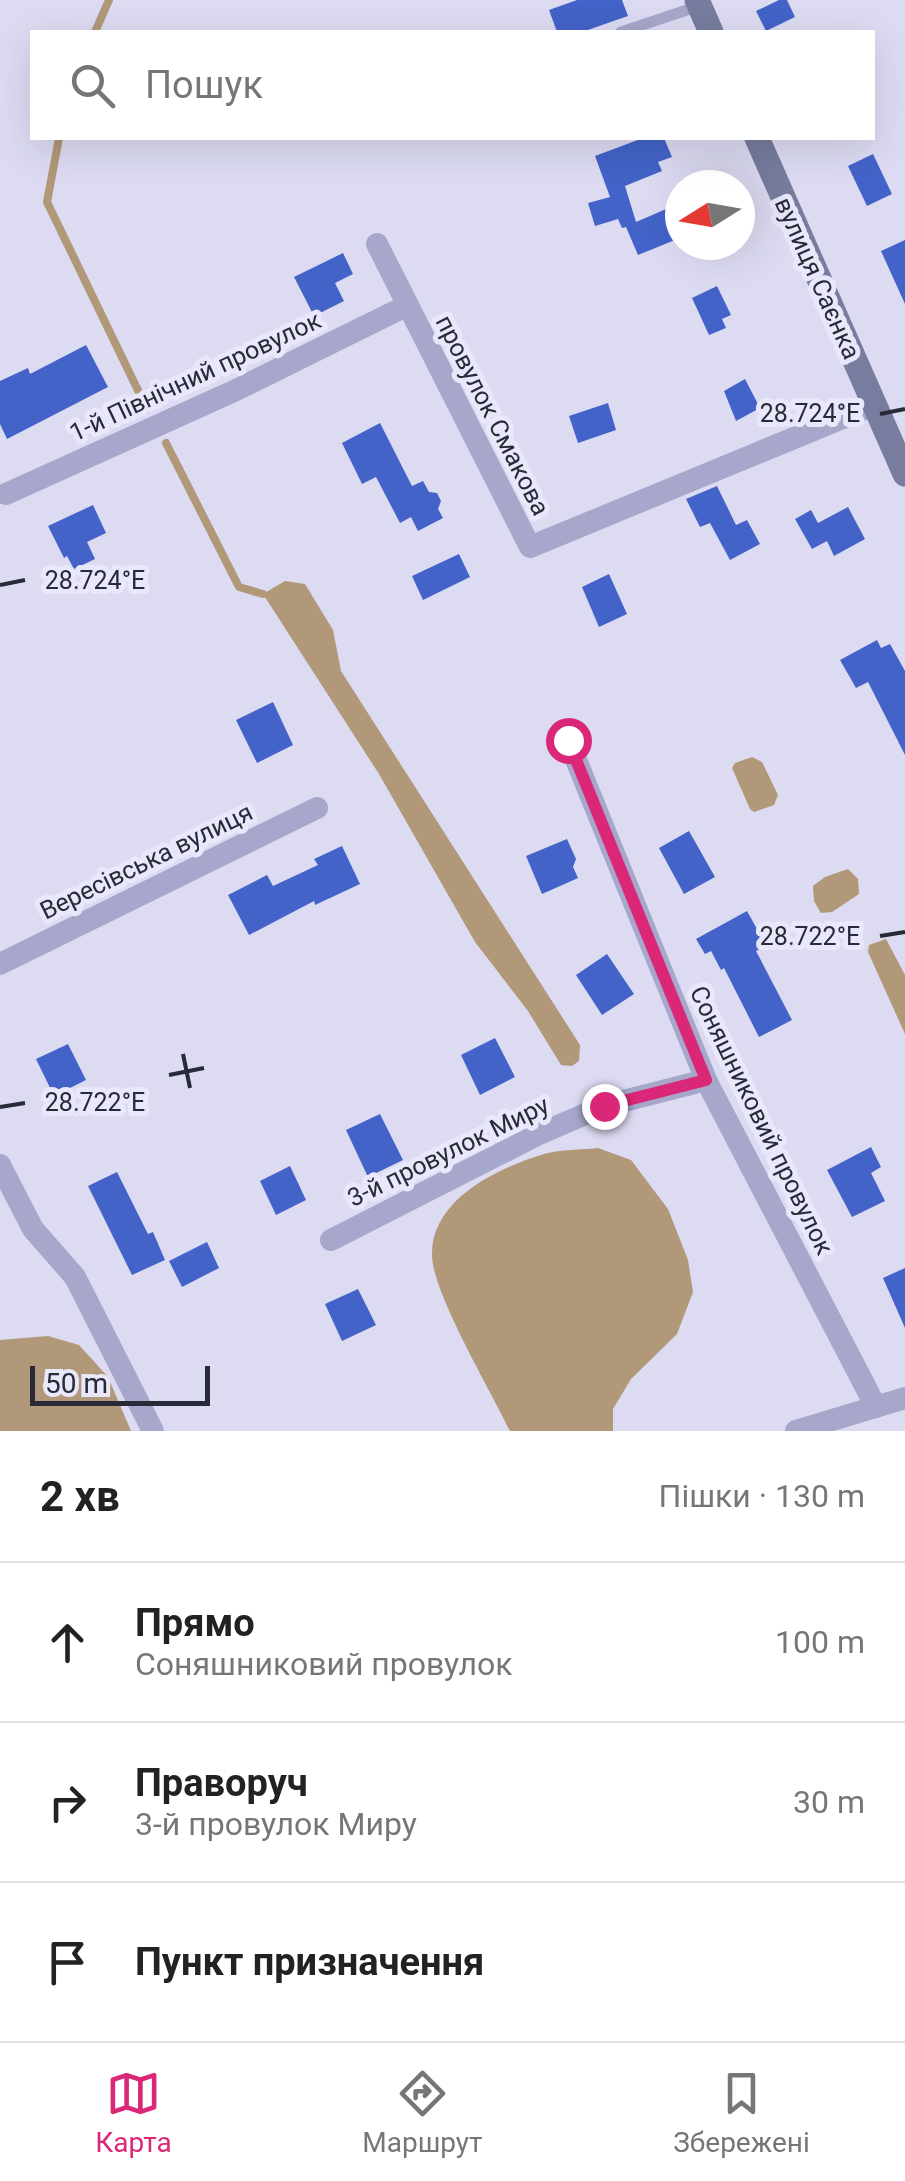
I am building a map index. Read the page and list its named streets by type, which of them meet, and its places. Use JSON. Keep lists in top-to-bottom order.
{
  "streets": {
    "street": [
      "вулиця Саєнка",
      "1-й Північний провулок",
      "провулок Смакова",
      "Вересівська вулиця",
      "Соняшниковий провулок",
      "3-й провулок Миру"
    ]
  },
  "crossings": [
    ["вулиця Саєнка", "провулок Смакова"],
    ["1-й Північний провулок", "провулок Смакова"],
    ["Соняшниковий провулок", "3-й провулок Миру"]
  ],
  "scale_bar": "50 m",
  "north": "left",
  "page": {
    "search": "Пошук",
    "scale": "50 m",
    "heading": ["2 хв", "Пішки · 130 m"],
    "list": [
      ["Прямо", "Соняшниковий провулок", "100 m"],
      ["Праворуч", "3-й провулок Миру", "30 m"],
      "Пункт призначення"
    ],
    "nav": ["Карта", "Маршрут", "Збережені"]
  },
  "coordinates": ["28.724°E", "28.722°E"]
}
